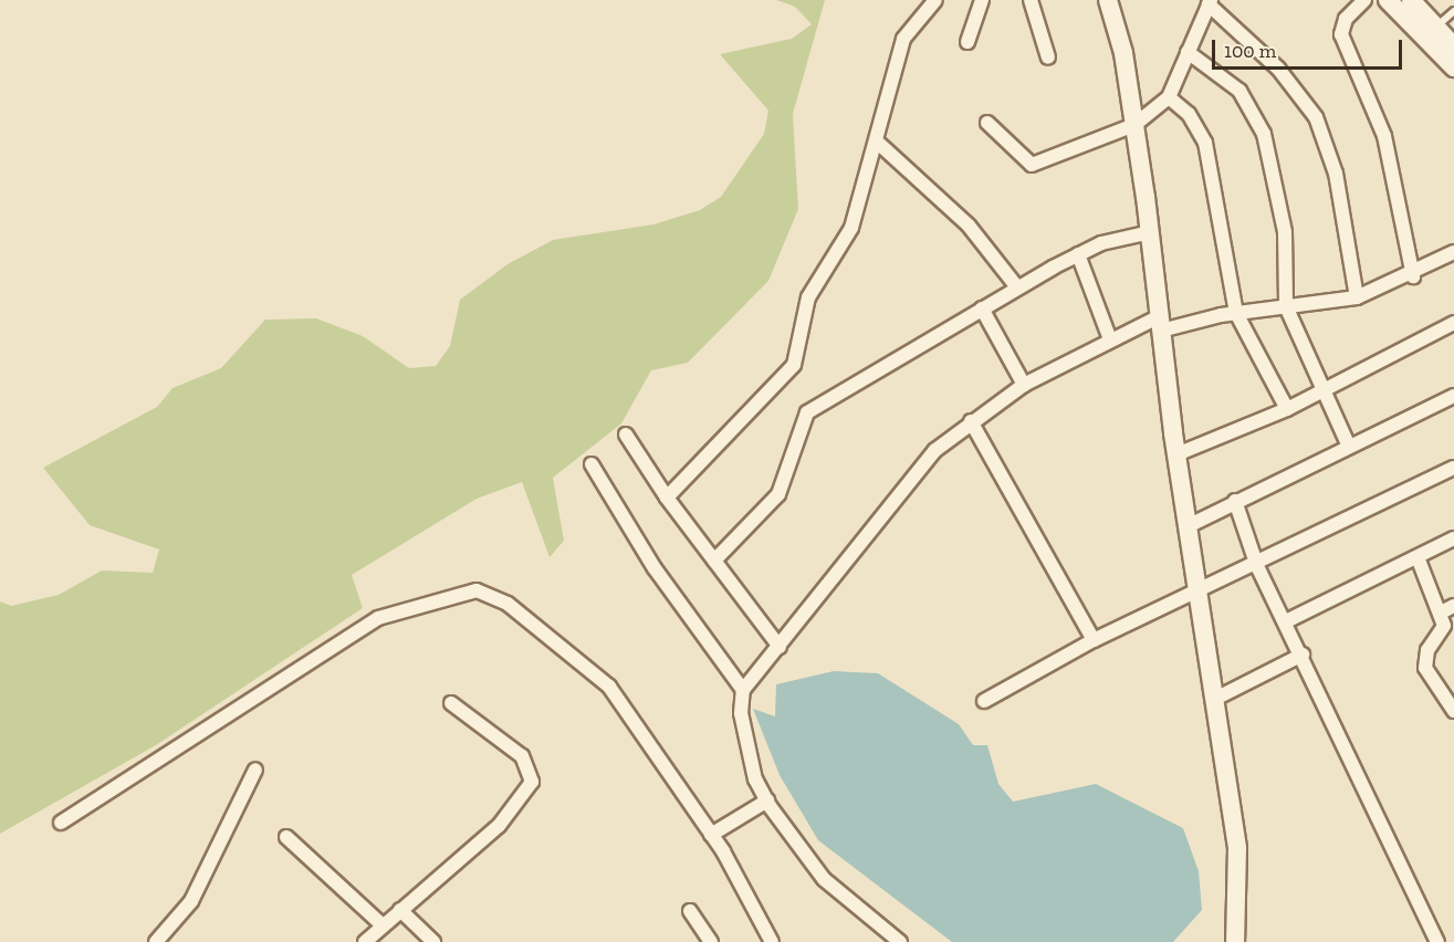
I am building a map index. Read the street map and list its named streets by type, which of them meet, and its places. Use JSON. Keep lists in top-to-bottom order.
{
  "scale_bar": "100 m"
}
